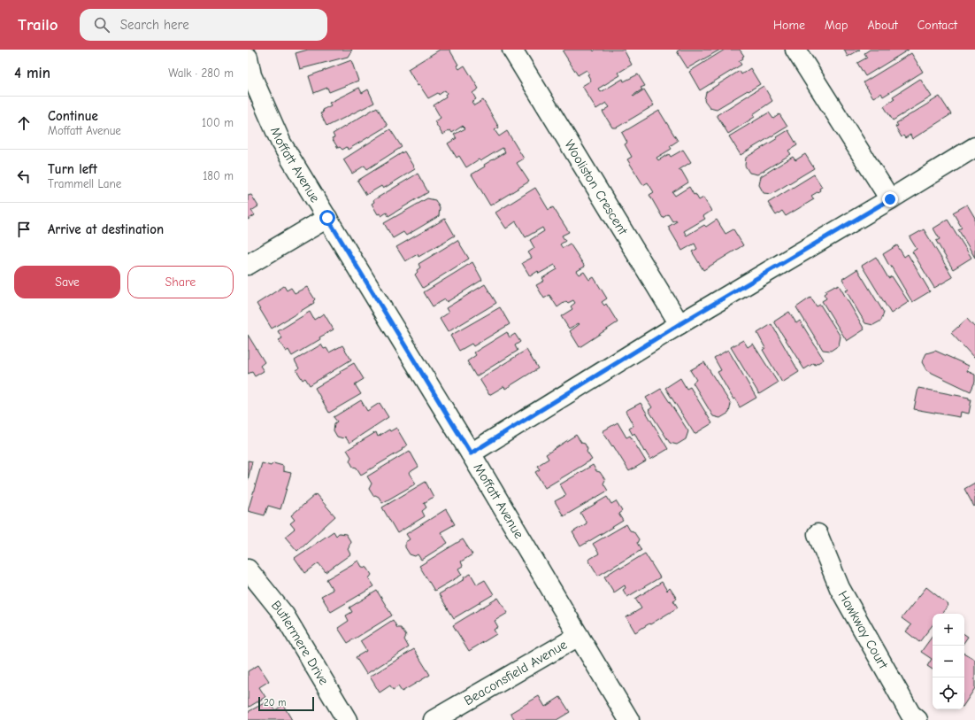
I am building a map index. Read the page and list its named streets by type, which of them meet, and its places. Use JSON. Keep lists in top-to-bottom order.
{
  "streets": {
    "street": [
      "Moffatt Avenue",
      "Wooliston Crescent",
      "Hawkway Court",
      "Butlermere Drive",
      "Beaconsfield Avenue"
    ]
  },
  "crossings": [
    ["Moffatt Avenue", "Beaconsfield Avenue"]
  ],
  "scale_bar": "20 m",
  "page": {
    "header": "Trailo",
    "search": "Search here",
    "nav": [
      "Home",
      "Map",
      "About",
      "Contact"
    ],
    "heading": ["4 min", "Walk · 280 m"],
    "list": [
      ["Continue", "Moffatt Avenue", "100 m"],
      ["Turn left", "Trammell Lane", "180 m"],
      "Arrive at destination"
    ],
    "buttons": ["Save", "Share"],
    "map_buttons": ["+", "−"],
    "scale": "20 m"
  }
}
